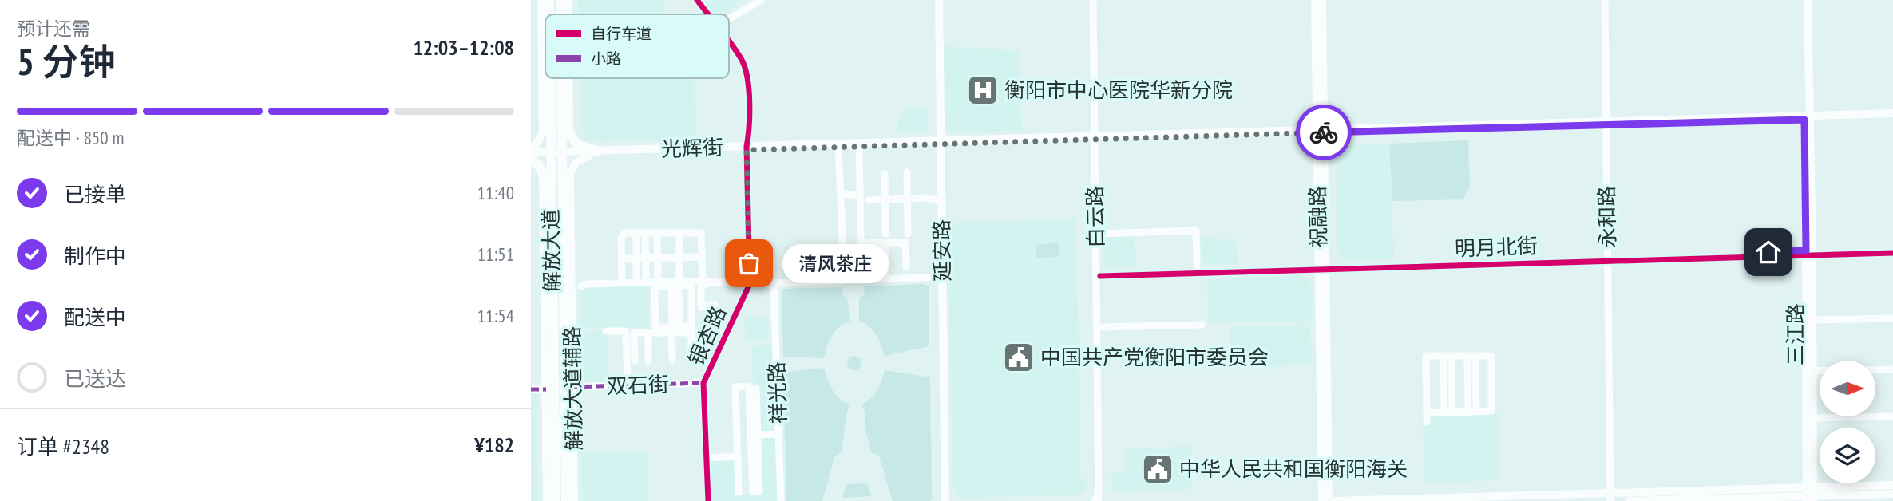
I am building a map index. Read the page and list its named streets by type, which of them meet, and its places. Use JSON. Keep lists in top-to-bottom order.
{
  "streets": {
    "highway": ["解放大道"],
    "main road": [
      "光辉街",
      "祝融路",
      "延安路",
      "三江路",
      "解放大道辅路"
    ],
    "street": [
      "白云路",
      "永和路",
      "明月北街",
      "银杏路",
      "双石街",
      "祥光路"
    ]
  },
  "crossings": [
    ["光辉街", "白云路"],
    ["光辉街", "祝融路"],
    ["光辉街", "永和路"],
    ["光辉街", "解放大道"],
    ["光辉街", "延安路"],
    ["光辉街", "三江路"],
    ["光辉街", "银杏路"],
    ["光辉街", "解放大道辅路"],
    ["白云路", "明月北街"],
    ["祝融路", "明月北街"],
    ["永和路", "明月北街"],
    ["明月北街", "三江路"],
    ["解放大道", "解放大道辅路"],
    ["银杏路", "双石街"],
    ["双石街", "解放大道辅路"]
  ],
  "places": {
    "hospital": ["衡阳市中心医院华新分院"],
    "other": ["清风茶庄"],
    "public building": ["中国共产党衡阳市委员会", "中华人民共和国衡阳海关"]
  },
  "legend": ["自行车道", "小路"],
  "north": "right",
  "page": {
    "heading": ["5 分钟", "预计还需", "12:03–12:08"],
    "panel": ["订单 #2348", "¥182"],
    "bar": "配送中 · 850 m",
    "list": [
      ["已接单", "11:40"],
      ["制作中", "11:51"],
      ["配送中", "11:54"],
      "已送达"
    ],
    "bubble": "清风茶庄"
  }
}
